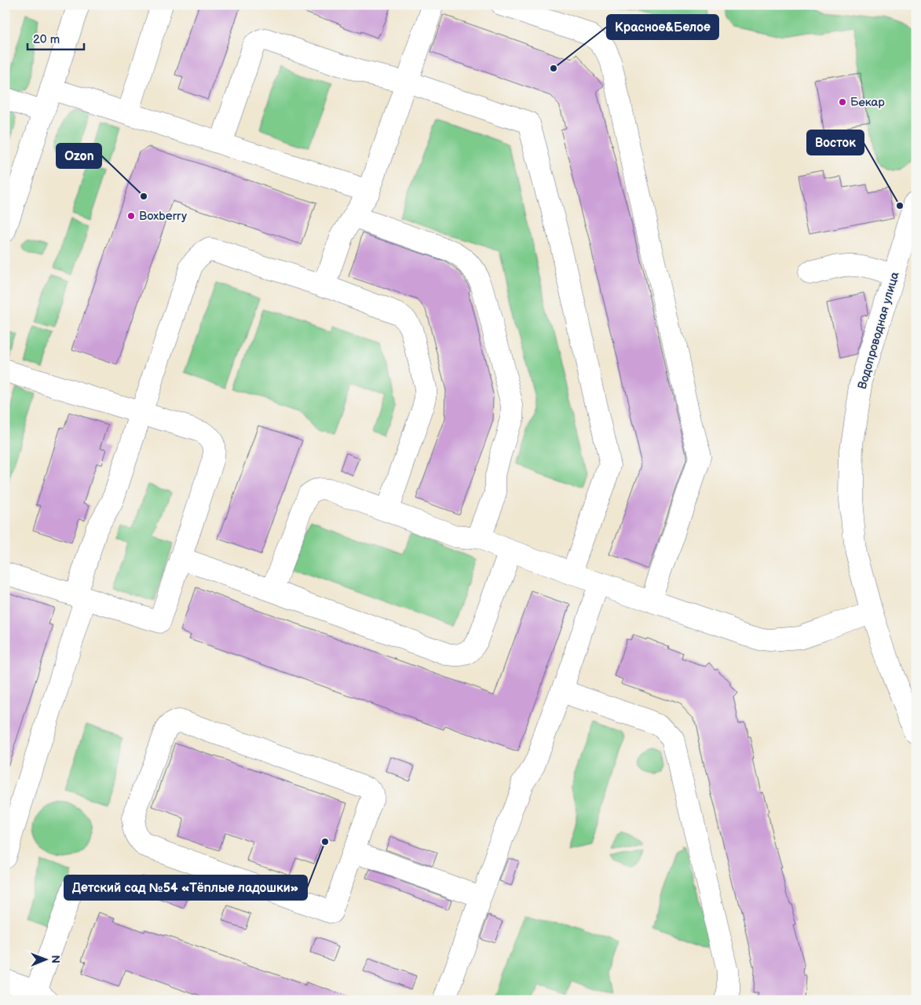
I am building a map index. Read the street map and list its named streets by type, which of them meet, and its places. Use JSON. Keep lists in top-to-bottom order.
{
  "streets": {
    "main road": ["Водопроводная улица"]
  },
  "places": [
    "Красное&Белое",
    "Бекар",
    "Ozon",
    "Восток",
    "Boxberry",
    "Детский сад №54 «Тёплые ладошки»"
  ],
  "scale_bar": "20 m",
  "north": "right"
}
